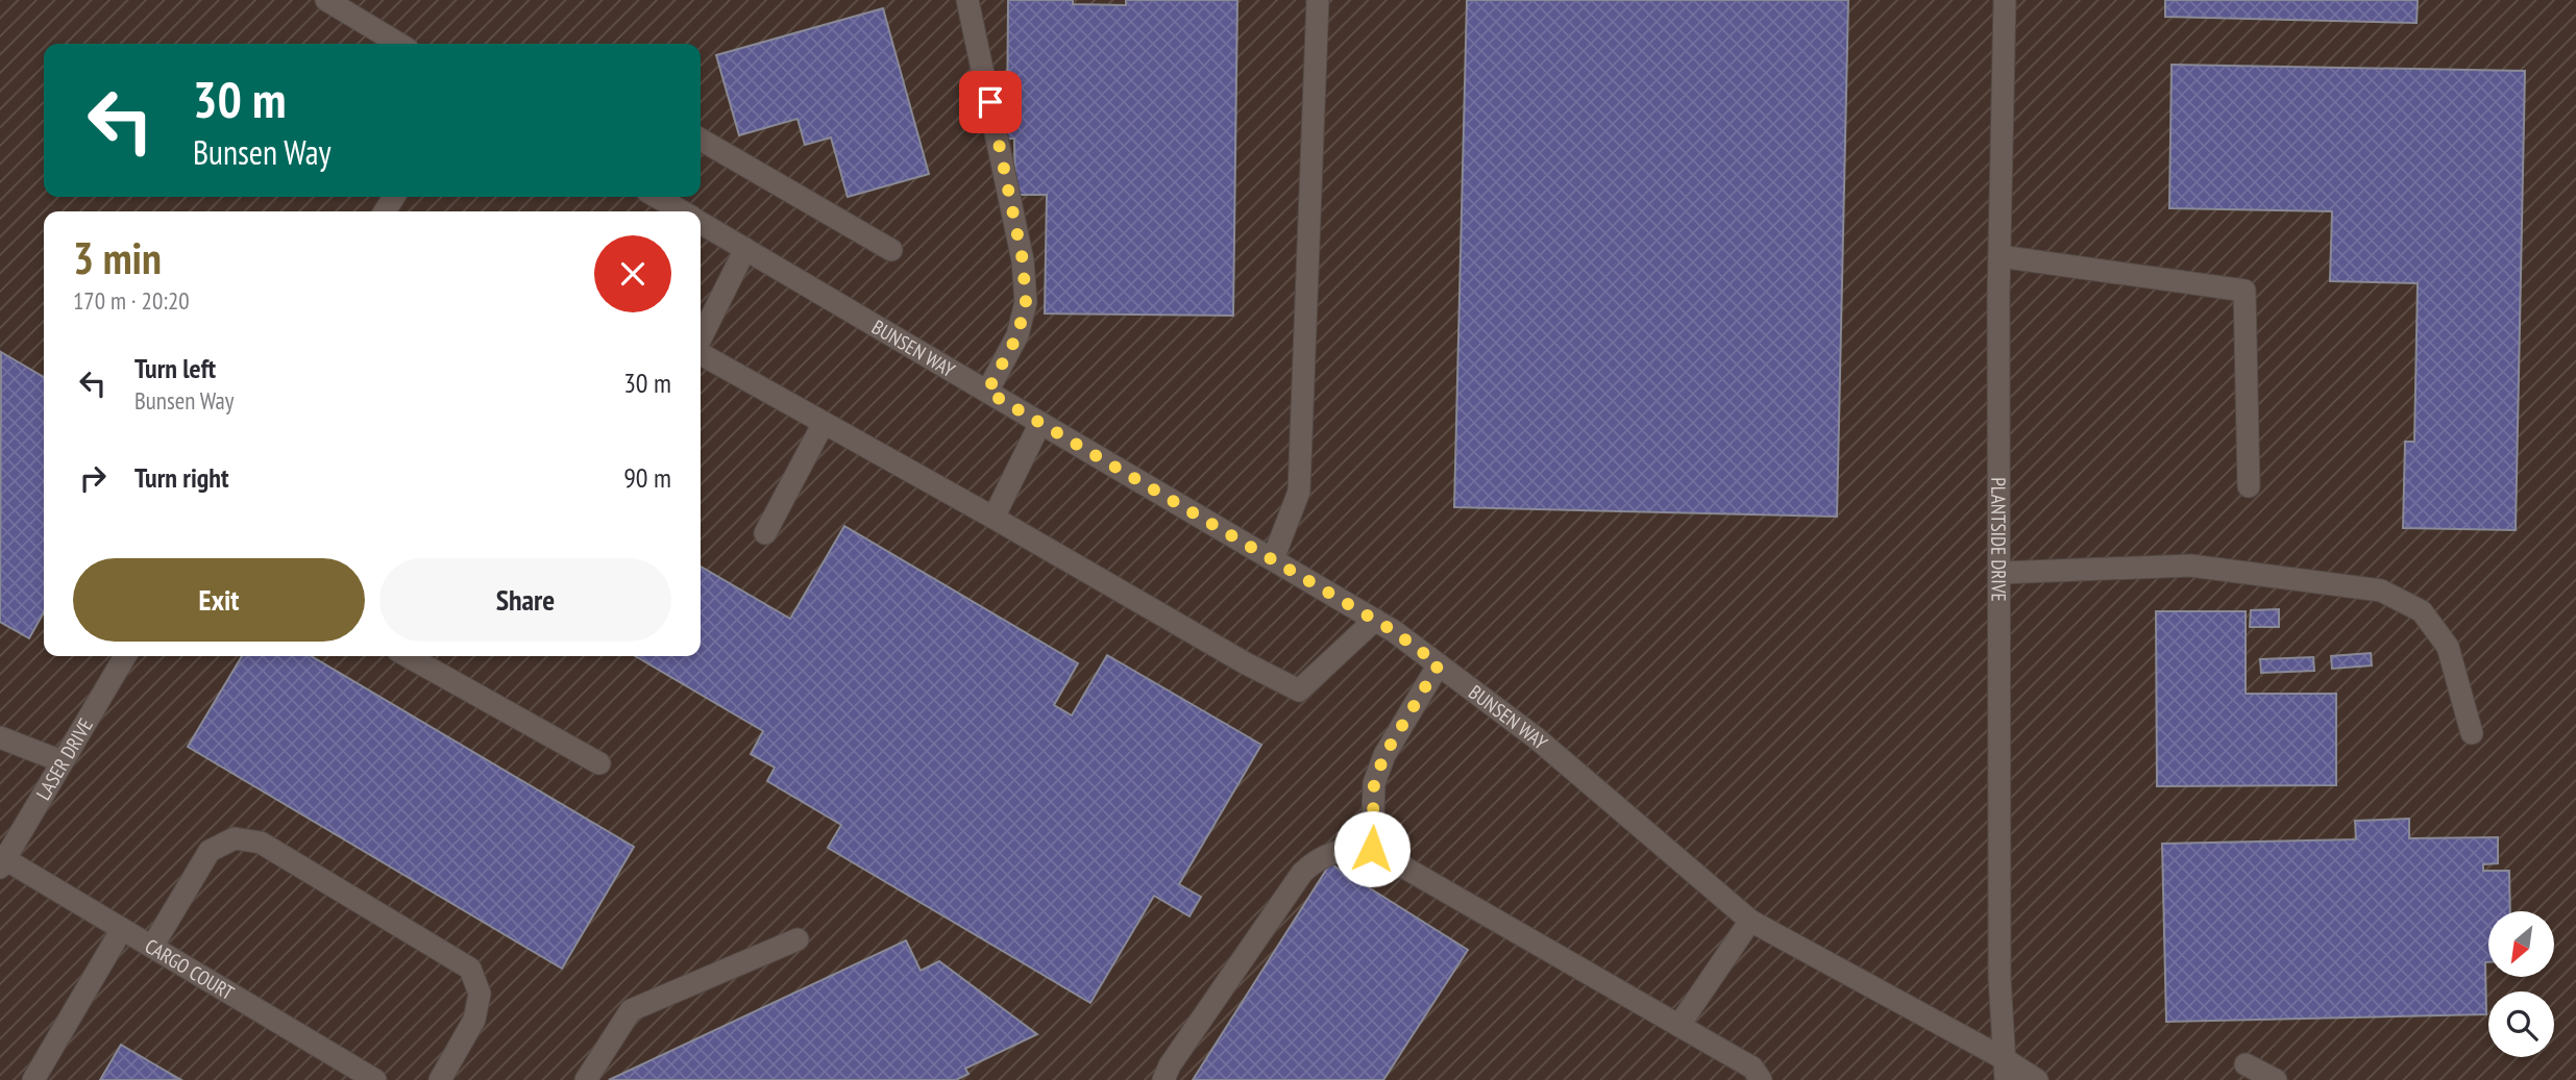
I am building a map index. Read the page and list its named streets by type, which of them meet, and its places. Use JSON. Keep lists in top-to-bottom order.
{
  "streets": {
    "street": [
      "BUNSEN WAY",
      "PLANTSIDE DRIVE",
      "LASER DRIVE",
      "CARGO COURT"
    ]
  },
  "crossings": [
    ["BUNSEN WAY", "PLANTSIDE DRIVE"],
    ["LASER DRIVE", "CARGO COURT"]
  ],
  "north": "bottom left",
  "page": {
    "turn": ["30 m", "Bunsen Way"],
    "heading": ["3 min", "170 m · 20:20"],
    "list": [
      {
        "name": "Turn left",
        "note": "Bunsen Way",
        "value": "30 m"
      },
      {
        "name": "Turn right",
        "value": "90 m"
      }
    ],
    "buttons": ["Exit", "Share"]
  }
}
